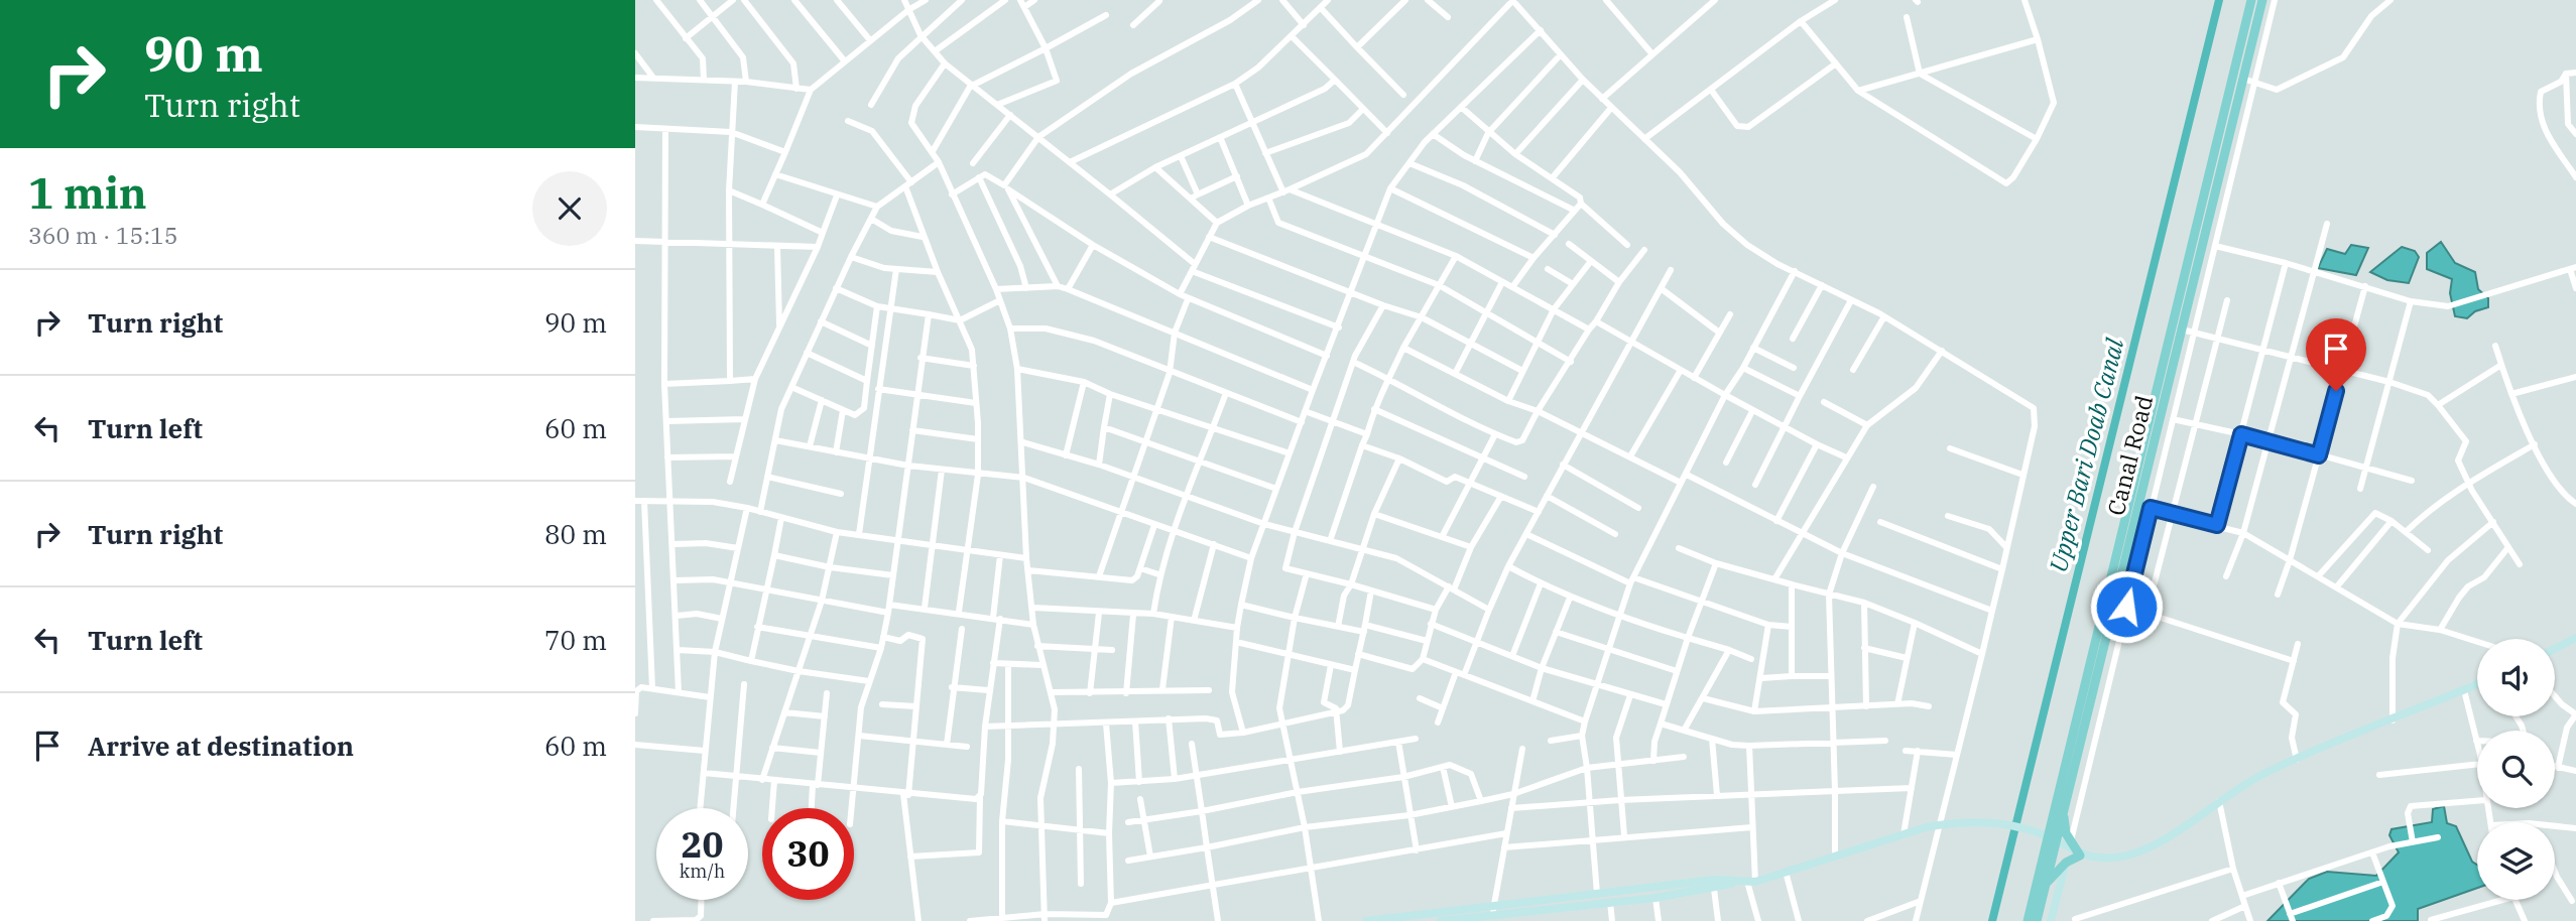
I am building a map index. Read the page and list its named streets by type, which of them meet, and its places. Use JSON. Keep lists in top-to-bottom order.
{
  "streets": {
    "main road": ["Canal Road"]
  },
  "water": ["Upper Bari Doab Canal"],
  "page": {
    "turn": ["90 m", "Turn right"],
    "heading": ["1 min", "360 m · 15:15"],
    "list": [
      {
        "name": "Turn right",
        "value": "90 m"
      },
      {
        "name": "Turn left",
        "value": "60 m"
      },
      {
        "name": "Turn right",
        "value": "80 m"
      },
      {
        "name": "Turn left",
        "value": "70 m"
      },
      {
        "name": "Arrive at destination",
        "value": "60 m"
      }
    ],
    "speed": "20 km/h",
    "limit": "30"
  }
}
